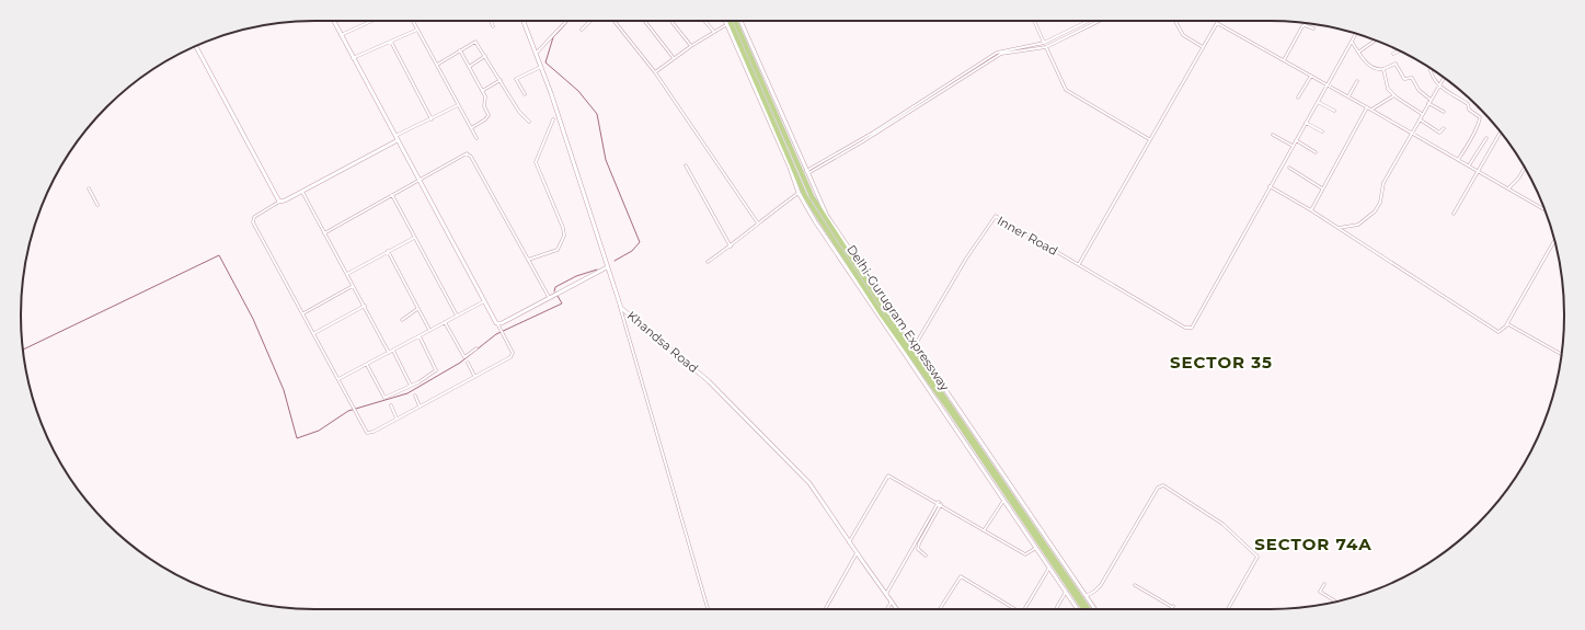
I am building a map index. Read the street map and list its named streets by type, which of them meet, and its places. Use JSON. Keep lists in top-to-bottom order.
{
  "streets": {
    "highway": ["Delhi-Gurugram Expressway"],
    "street": ["Inner Road", "Khandsa Road"]
  },
  "districts": ["SECTOR 35", "SECTOR 74A"]
}
